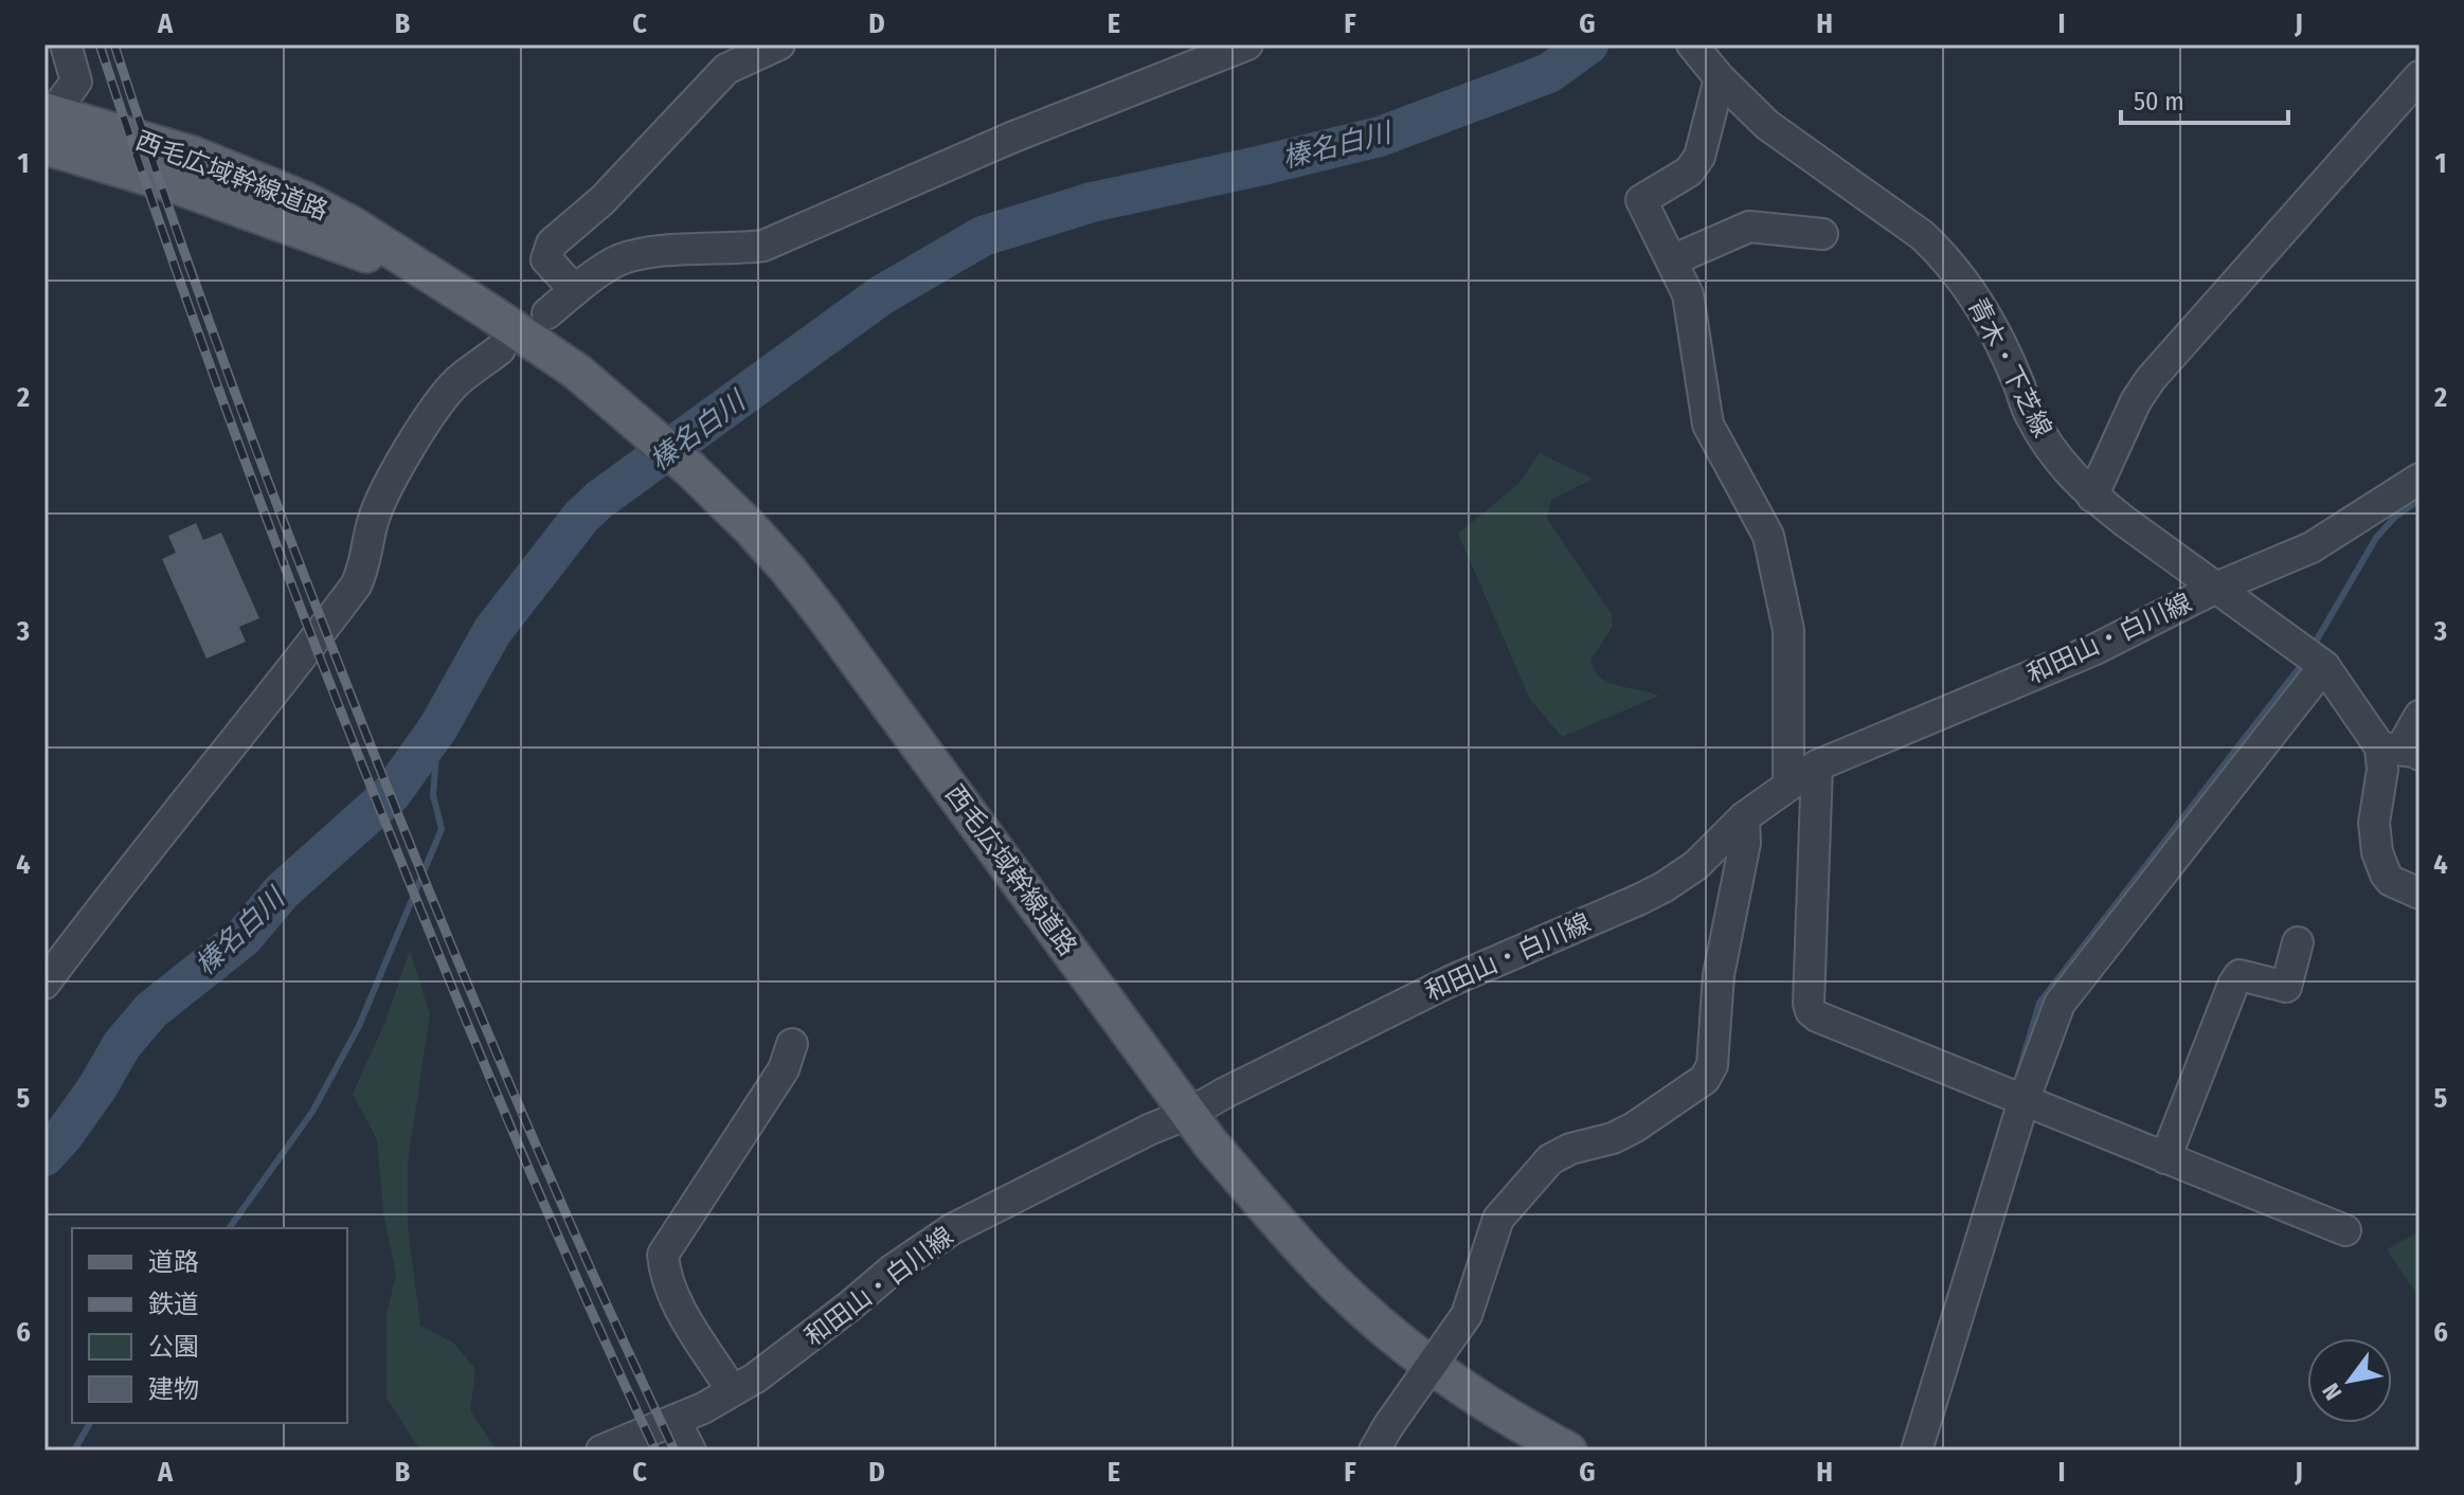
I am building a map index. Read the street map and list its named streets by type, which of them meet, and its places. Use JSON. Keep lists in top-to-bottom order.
{
  "streets": {
    "main road": ["西毛広域幹線道路"],
    "street": ["青木・下芝線", "和田山・白川線"]
  },
  "crossings": [
    ["西毛広域幹線道路", "和田山・白川線"],
    ["青木・下芝線", "和田山・白川線"]
  ],
  "water": ["榛名白川"],
  "legend": [
    "道路",
    "鉄道",
    "公園",
    "建物"
  ],
  "scale_bar": "50 m",
  "north": "bottom left",
  "grid": {
    "columns": [
      "A",
      "B",
      "C",
      "D",
      "E",
      "F",
      "G",
      "H",
      "I",
      "J"
    ],
    "rows": [
      "1",
      "2",
      "3",
      "4",
      "5",
      "6"
    ]
  }
}
